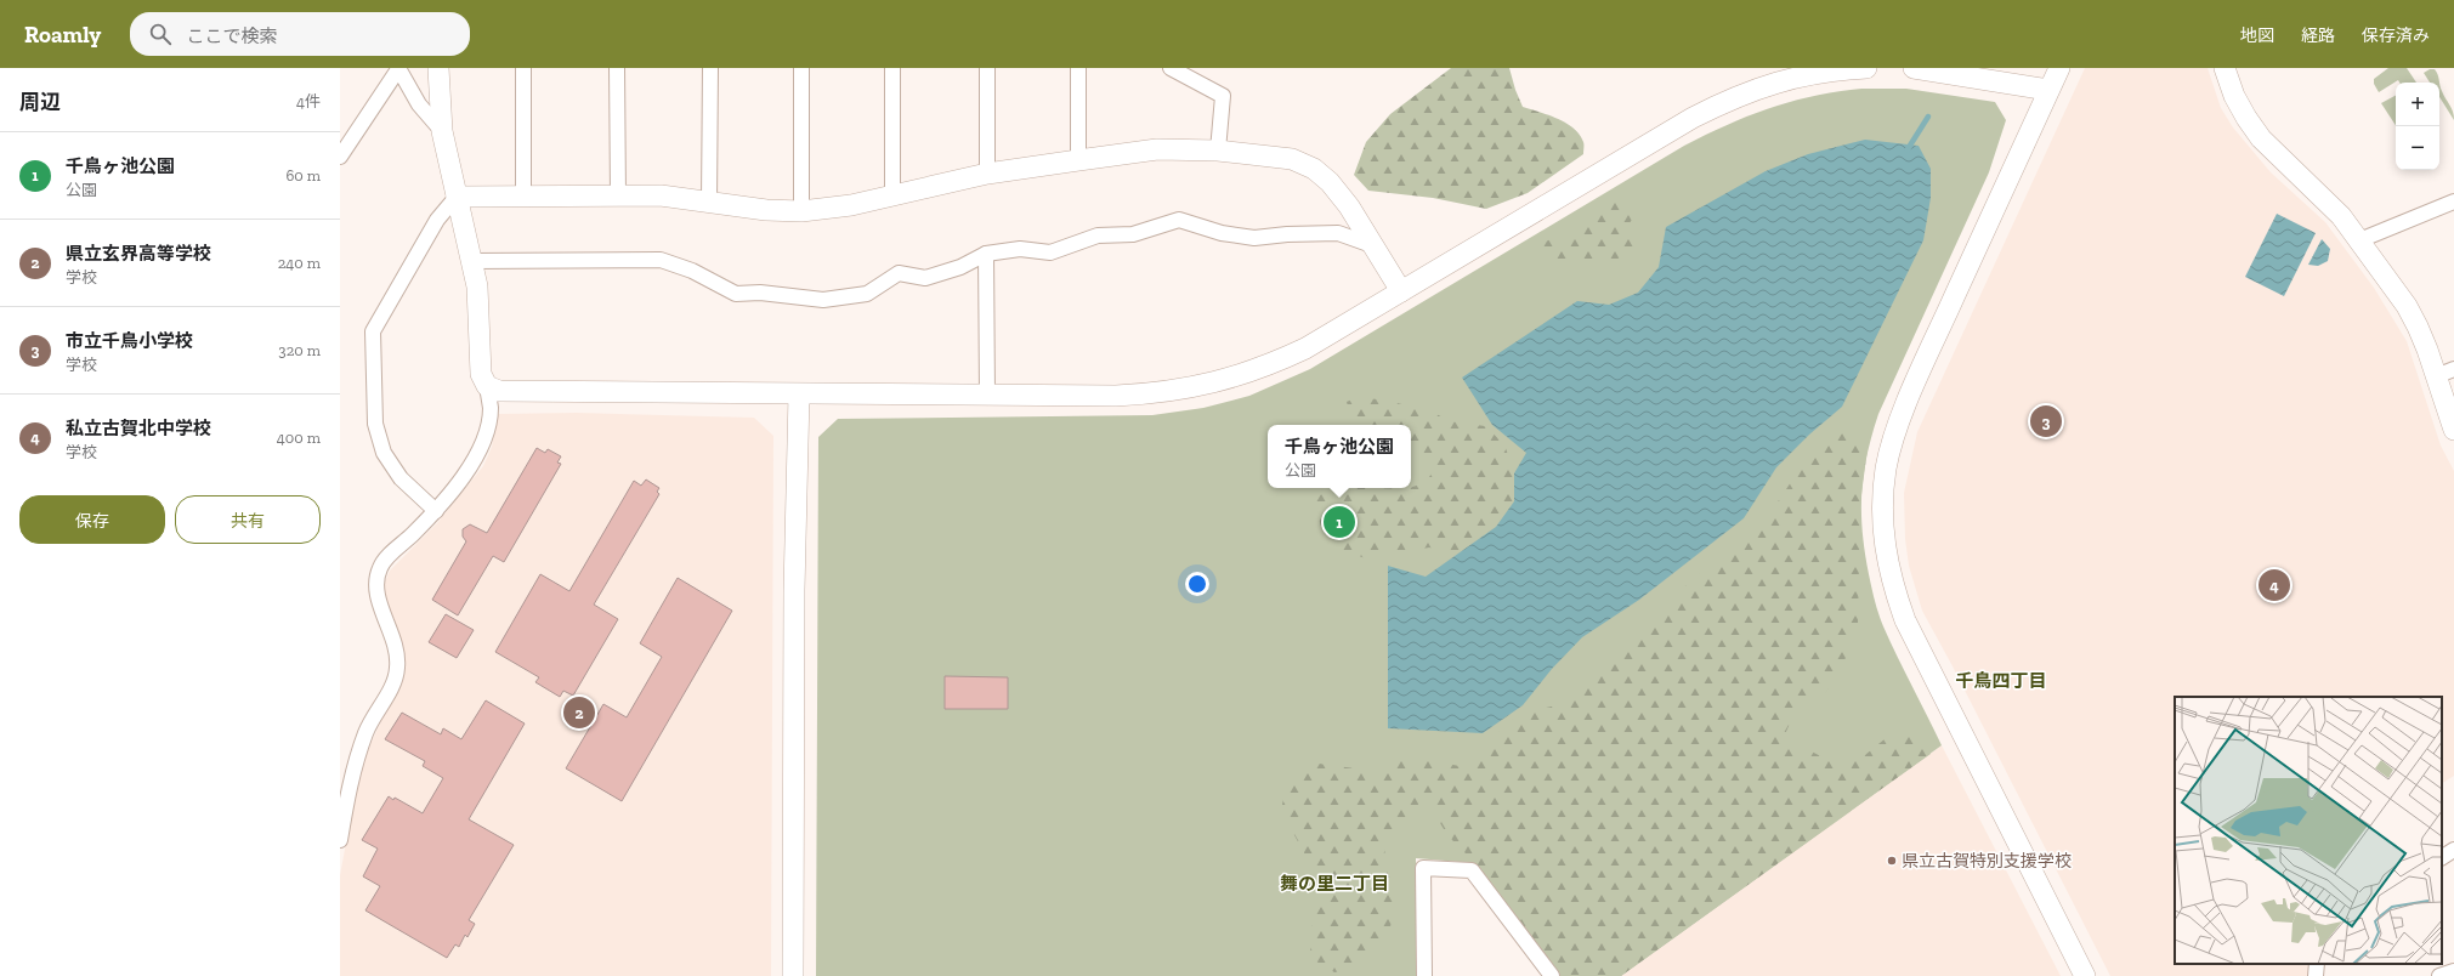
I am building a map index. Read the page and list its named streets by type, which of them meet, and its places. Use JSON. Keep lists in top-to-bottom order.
{
  "districts": ["千鳥四丁目", "舞の里二丁目"],
  "places": ["県立古賀特別支援学校"],
  "page": {
    "header": "Roamly",
    "search": "ここで検索",
    "nav": ["地図", "経路", "保存済み"],
    "heading": ["周辺", "4件"],
    "map_buttons": ["+", "−"],
    "list": [
      {
        "mark": "1",
        "name": "千鳥ヶ池公園",
        "note": "公園",
        "value": "60 m"
      },
      {
        "mark": "2",
        "name": "県立玄界高等学校",
        "note": "学校",
        "value": "240 m"
      },
      {
        "mark": "3",
        "name": "市立千鳥小学校",
        "note": "学校",
        "value": "320 m"
      },
      {
        "mark": "4",
        "name": "私立古賀北中学校",
        "note": "学校",
        "value": "400 m"
      }
    ],
    "pins": [
      "3",
      "1",
      "4",
      "2"
    ],
    "popup": ["千鳥ヶ池公園", "公園"],
    "buttons": ["保存", "共有"]
  }
}
